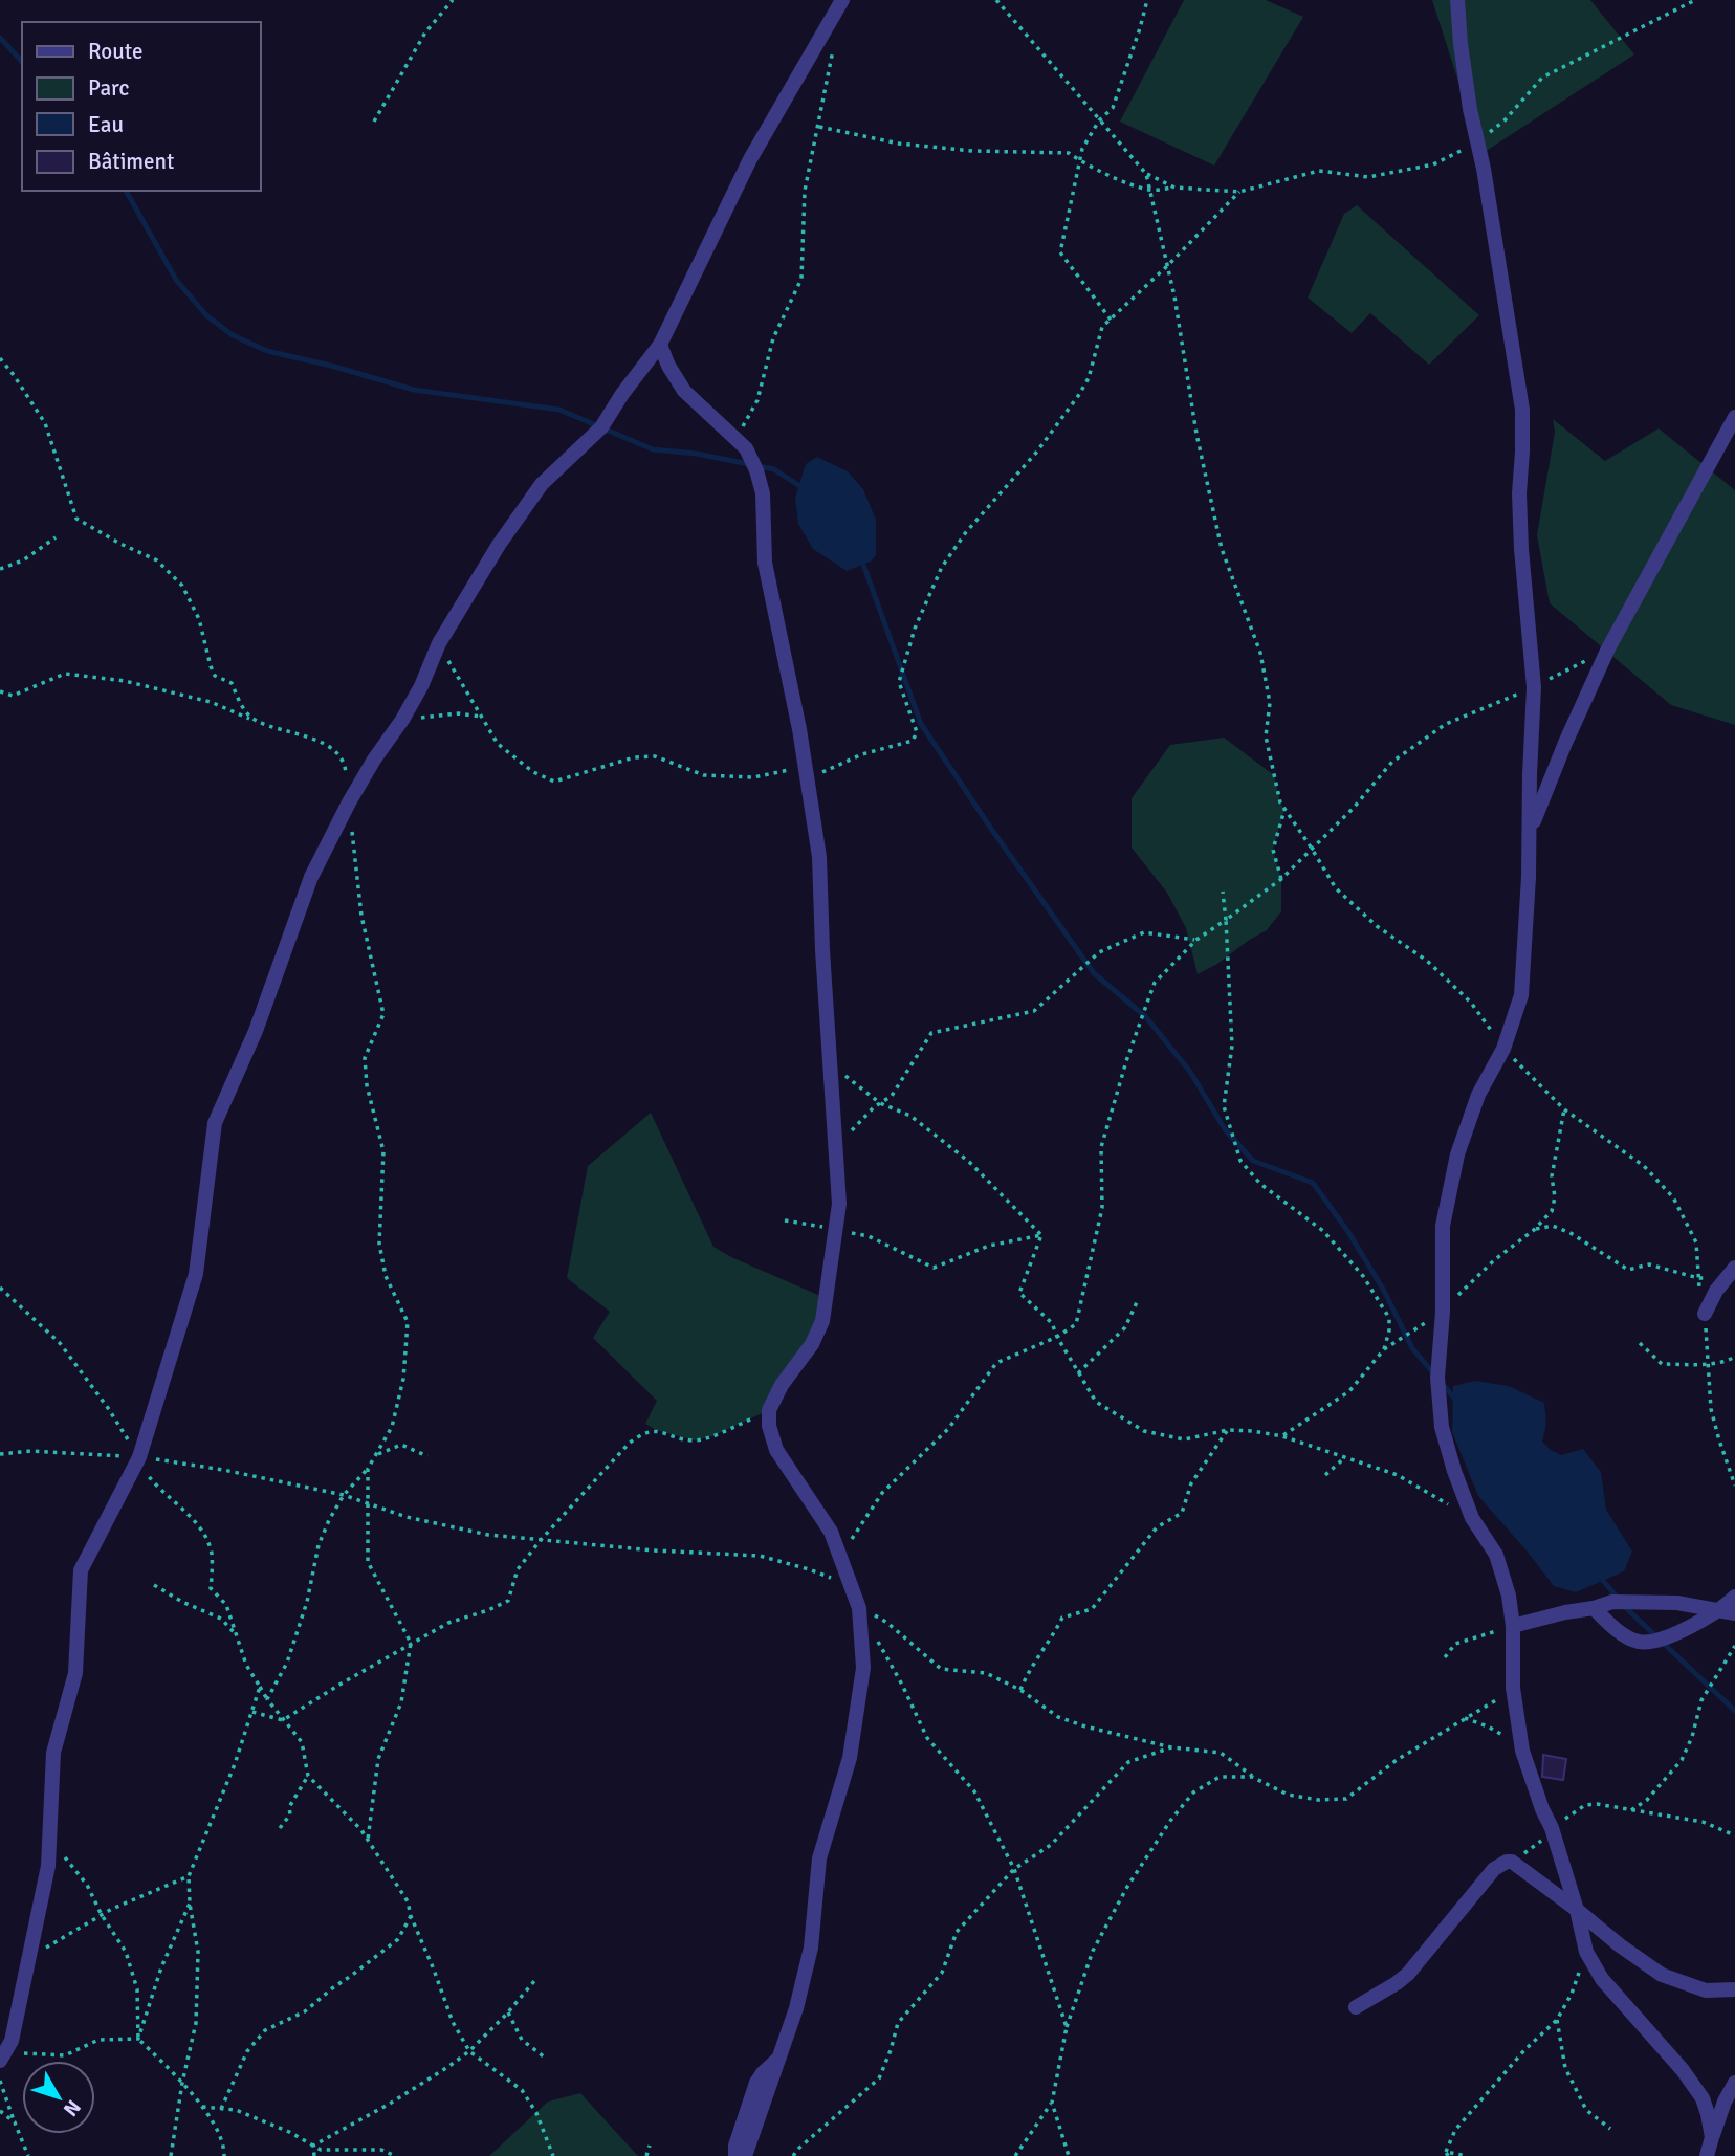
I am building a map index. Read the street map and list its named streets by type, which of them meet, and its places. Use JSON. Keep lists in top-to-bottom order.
{
  "legend": [
    "Route",
    "Parc",
    "Eau",
    "Bâtiment"
  ],
  "north": "bottom right"
}
